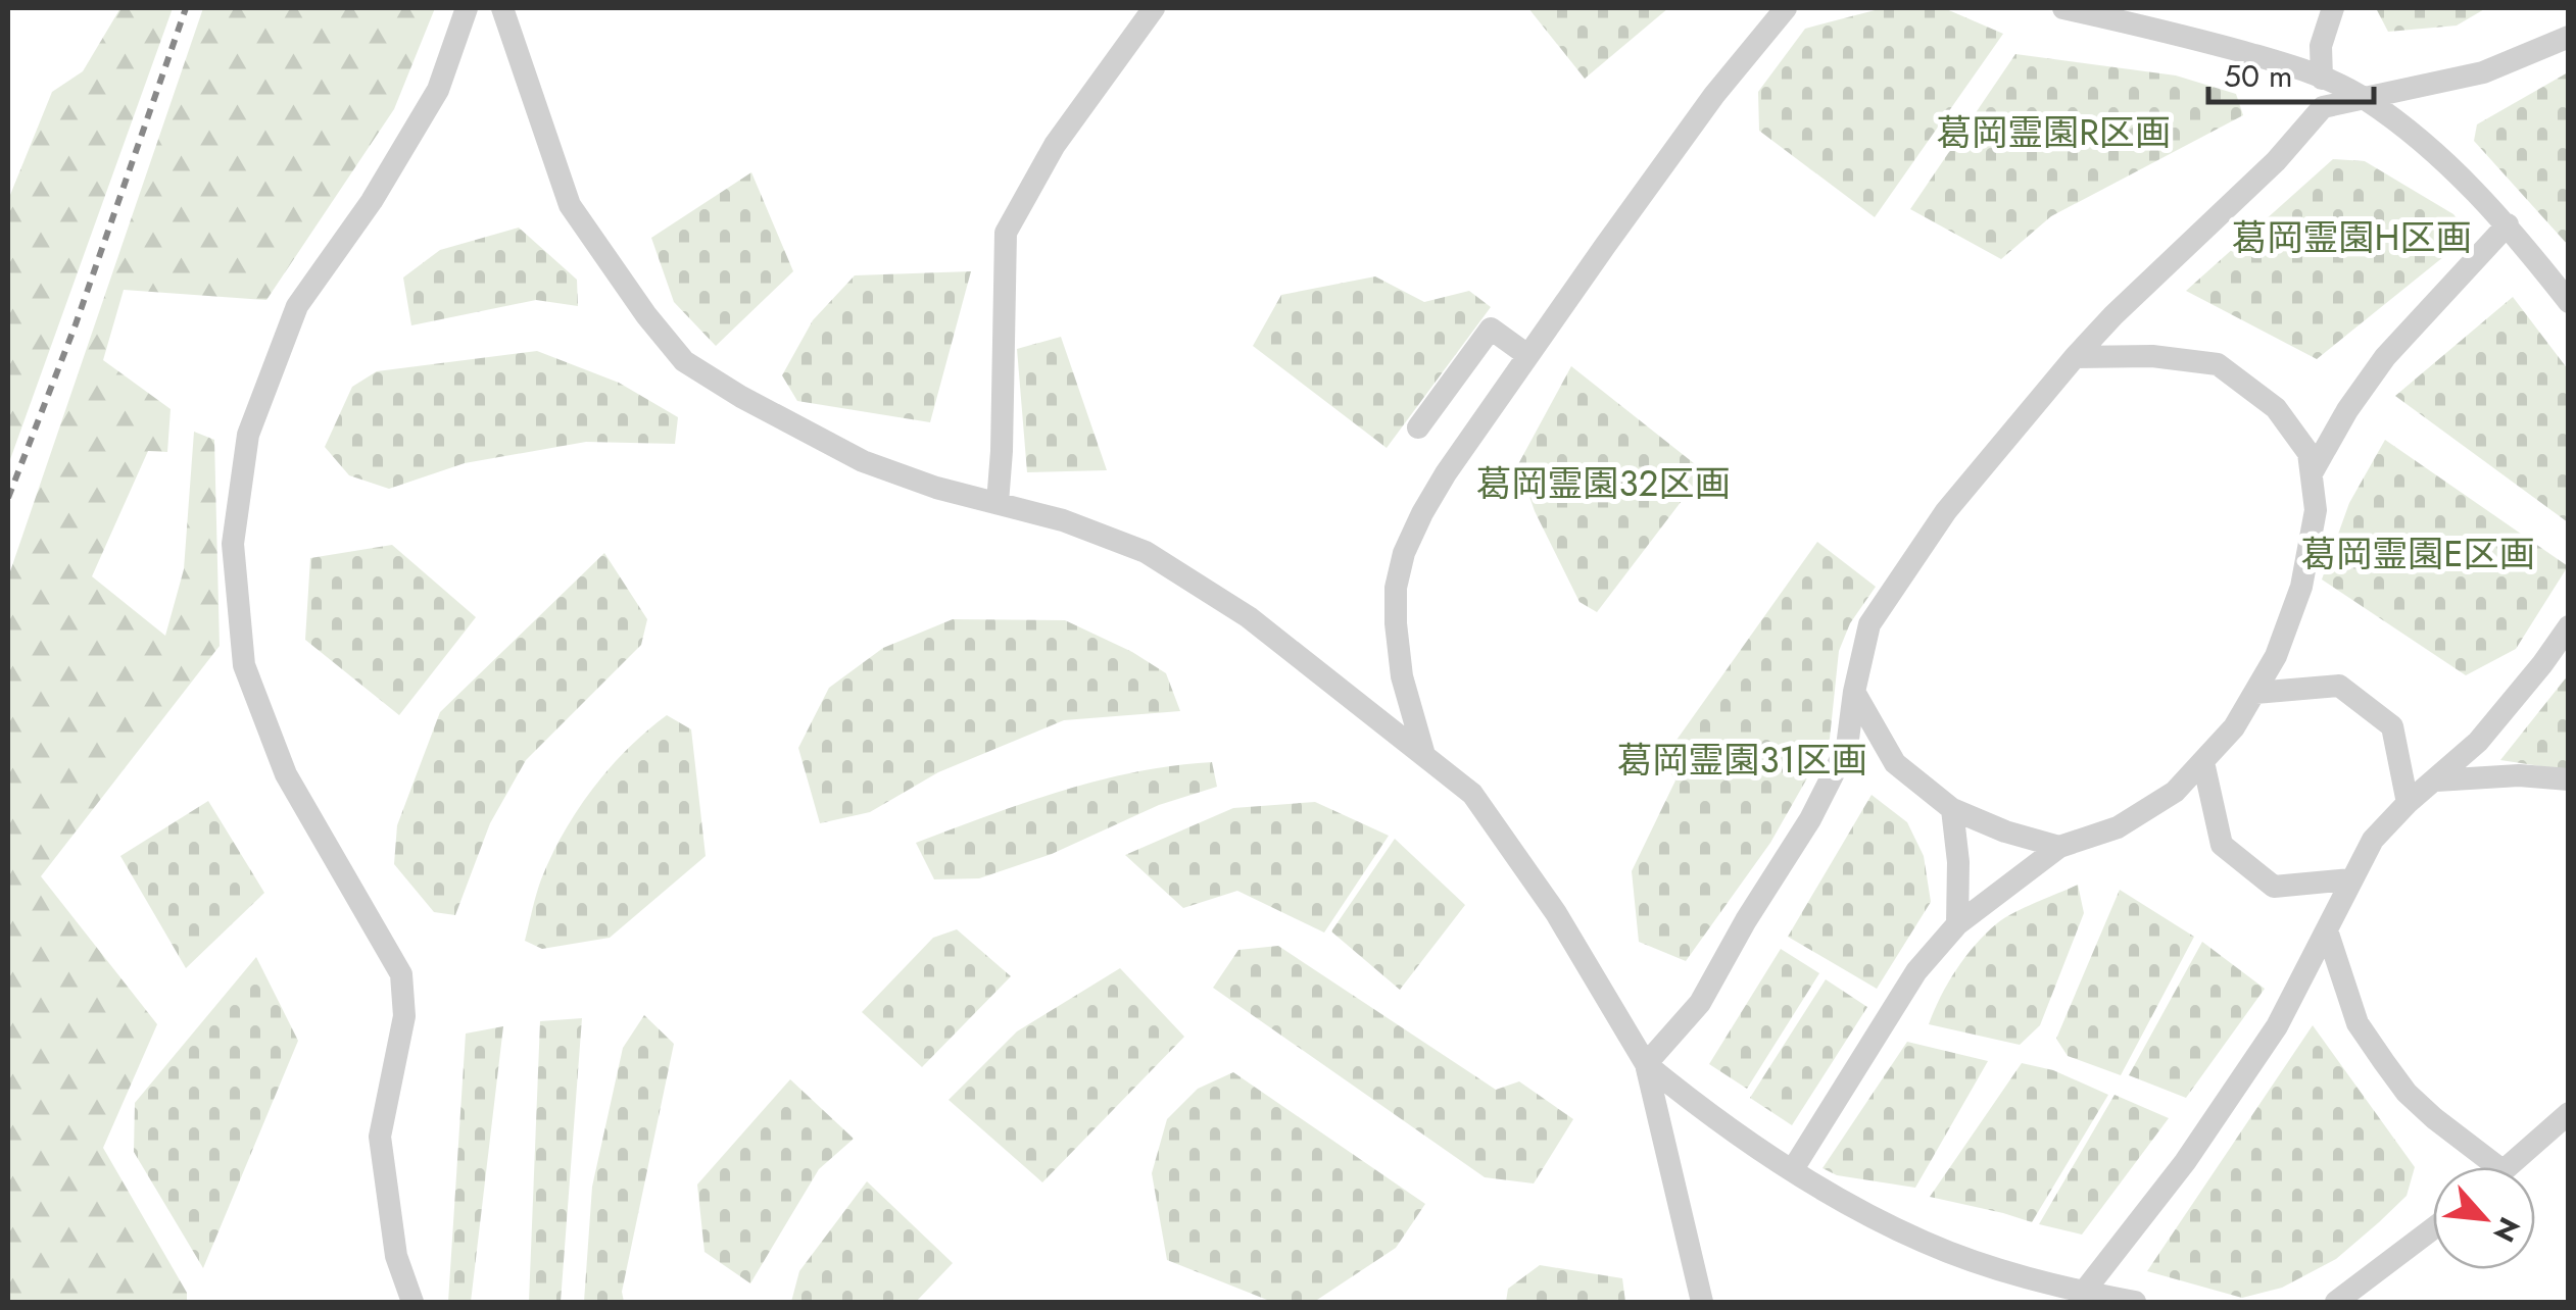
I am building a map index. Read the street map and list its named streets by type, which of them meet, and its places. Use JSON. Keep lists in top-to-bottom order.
{
  "parks": [
    "葛岡霊園R区画",
    "葛岡霊園H区画",
    "葛岡霊園32区画",
    "葛岡霊園E区画",
    "葛岡霊園31区画"
  ],
  "scale_bar": "50 m",
  "north": "bottom right"
}
